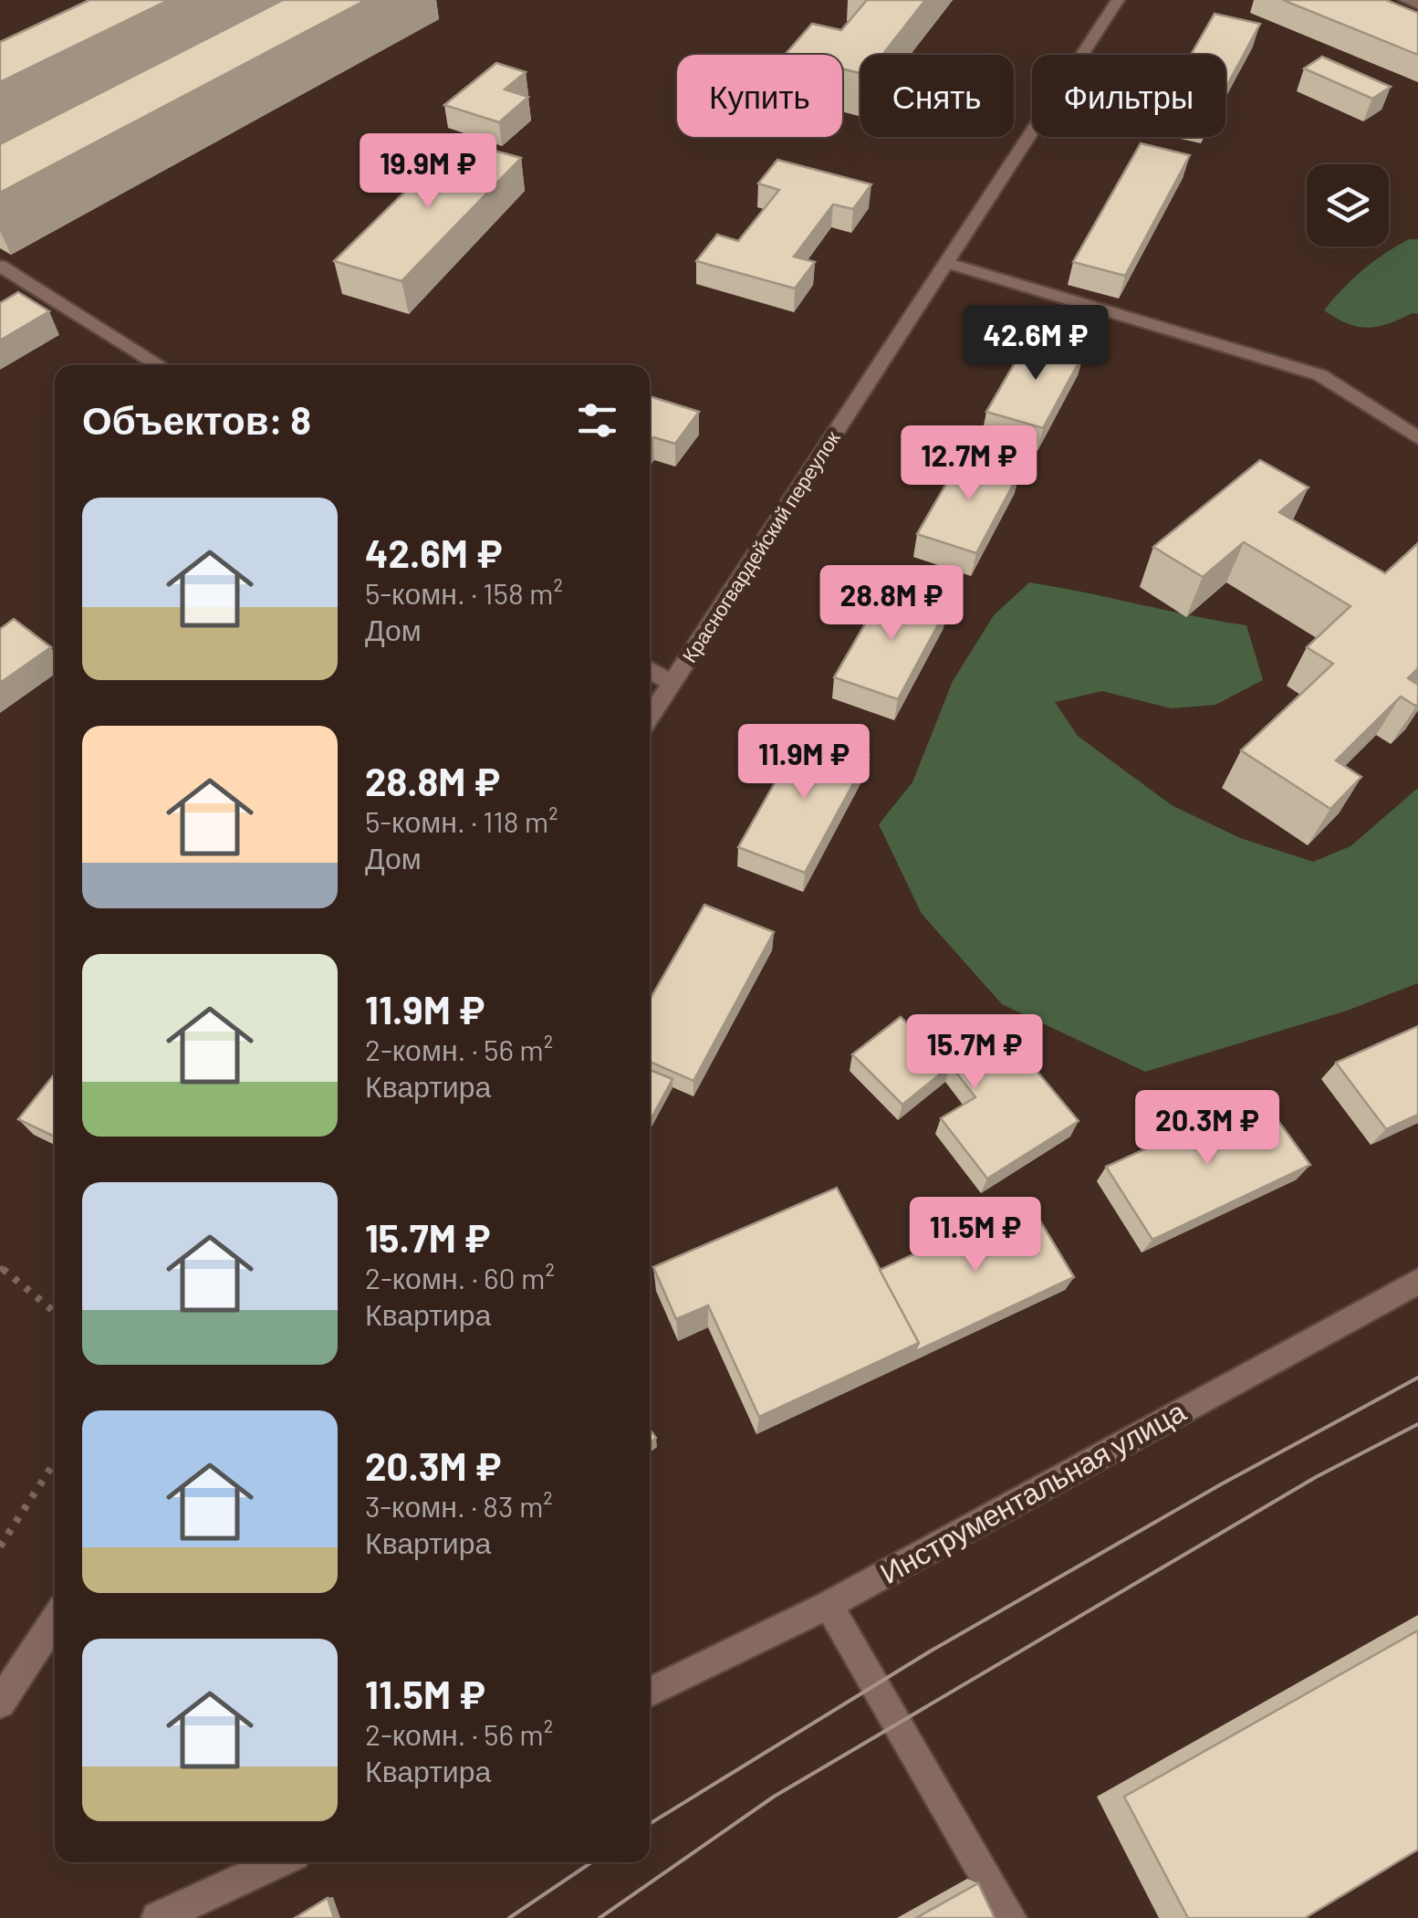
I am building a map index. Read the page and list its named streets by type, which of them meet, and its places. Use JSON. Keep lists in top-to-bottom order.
{
  "streets": {
    "main road": ["Красногвардейский переулок", "Инструментальная улица"]
  },
  "page": {
    "chip": ["Купить", "Снять", "Фильтры"],
    "price": [
      "19.9M ₽",
      "42.6M ₽",
      "12.7M ₽",
      "28.8M ₽",
      "11.9M ₽",
      "15.7M ₽",
      "20.3M ₽",
      "11.5M ₽"
    ],
    "heading": "Объектов: 8",
    "list": [
      {
        "name": "42.6M ₽",
        "note": "5-комн. · 158 m² · Дом"
      },
      {
        "name": "28.8M ₽",
        "note": "5-комн. · 118 m² · Дом"
      },
      {
        "name": "11.9M ₽",
        "note": "2-комн. · 56 m² · Квартира"
      },
      {
        "name": "15.7M ₽",
        "note": "2-комн. · 60 m² · Квартира"
      },
      {
        "name": "20.3M ₽",
        "note": "3-комн. · 83 m² · Квартира"
      },
      {
        "name": "11.5M ₽",
        "note": "2-комн. · 56 m² · Квартира"
      }
    ]
  }
}
